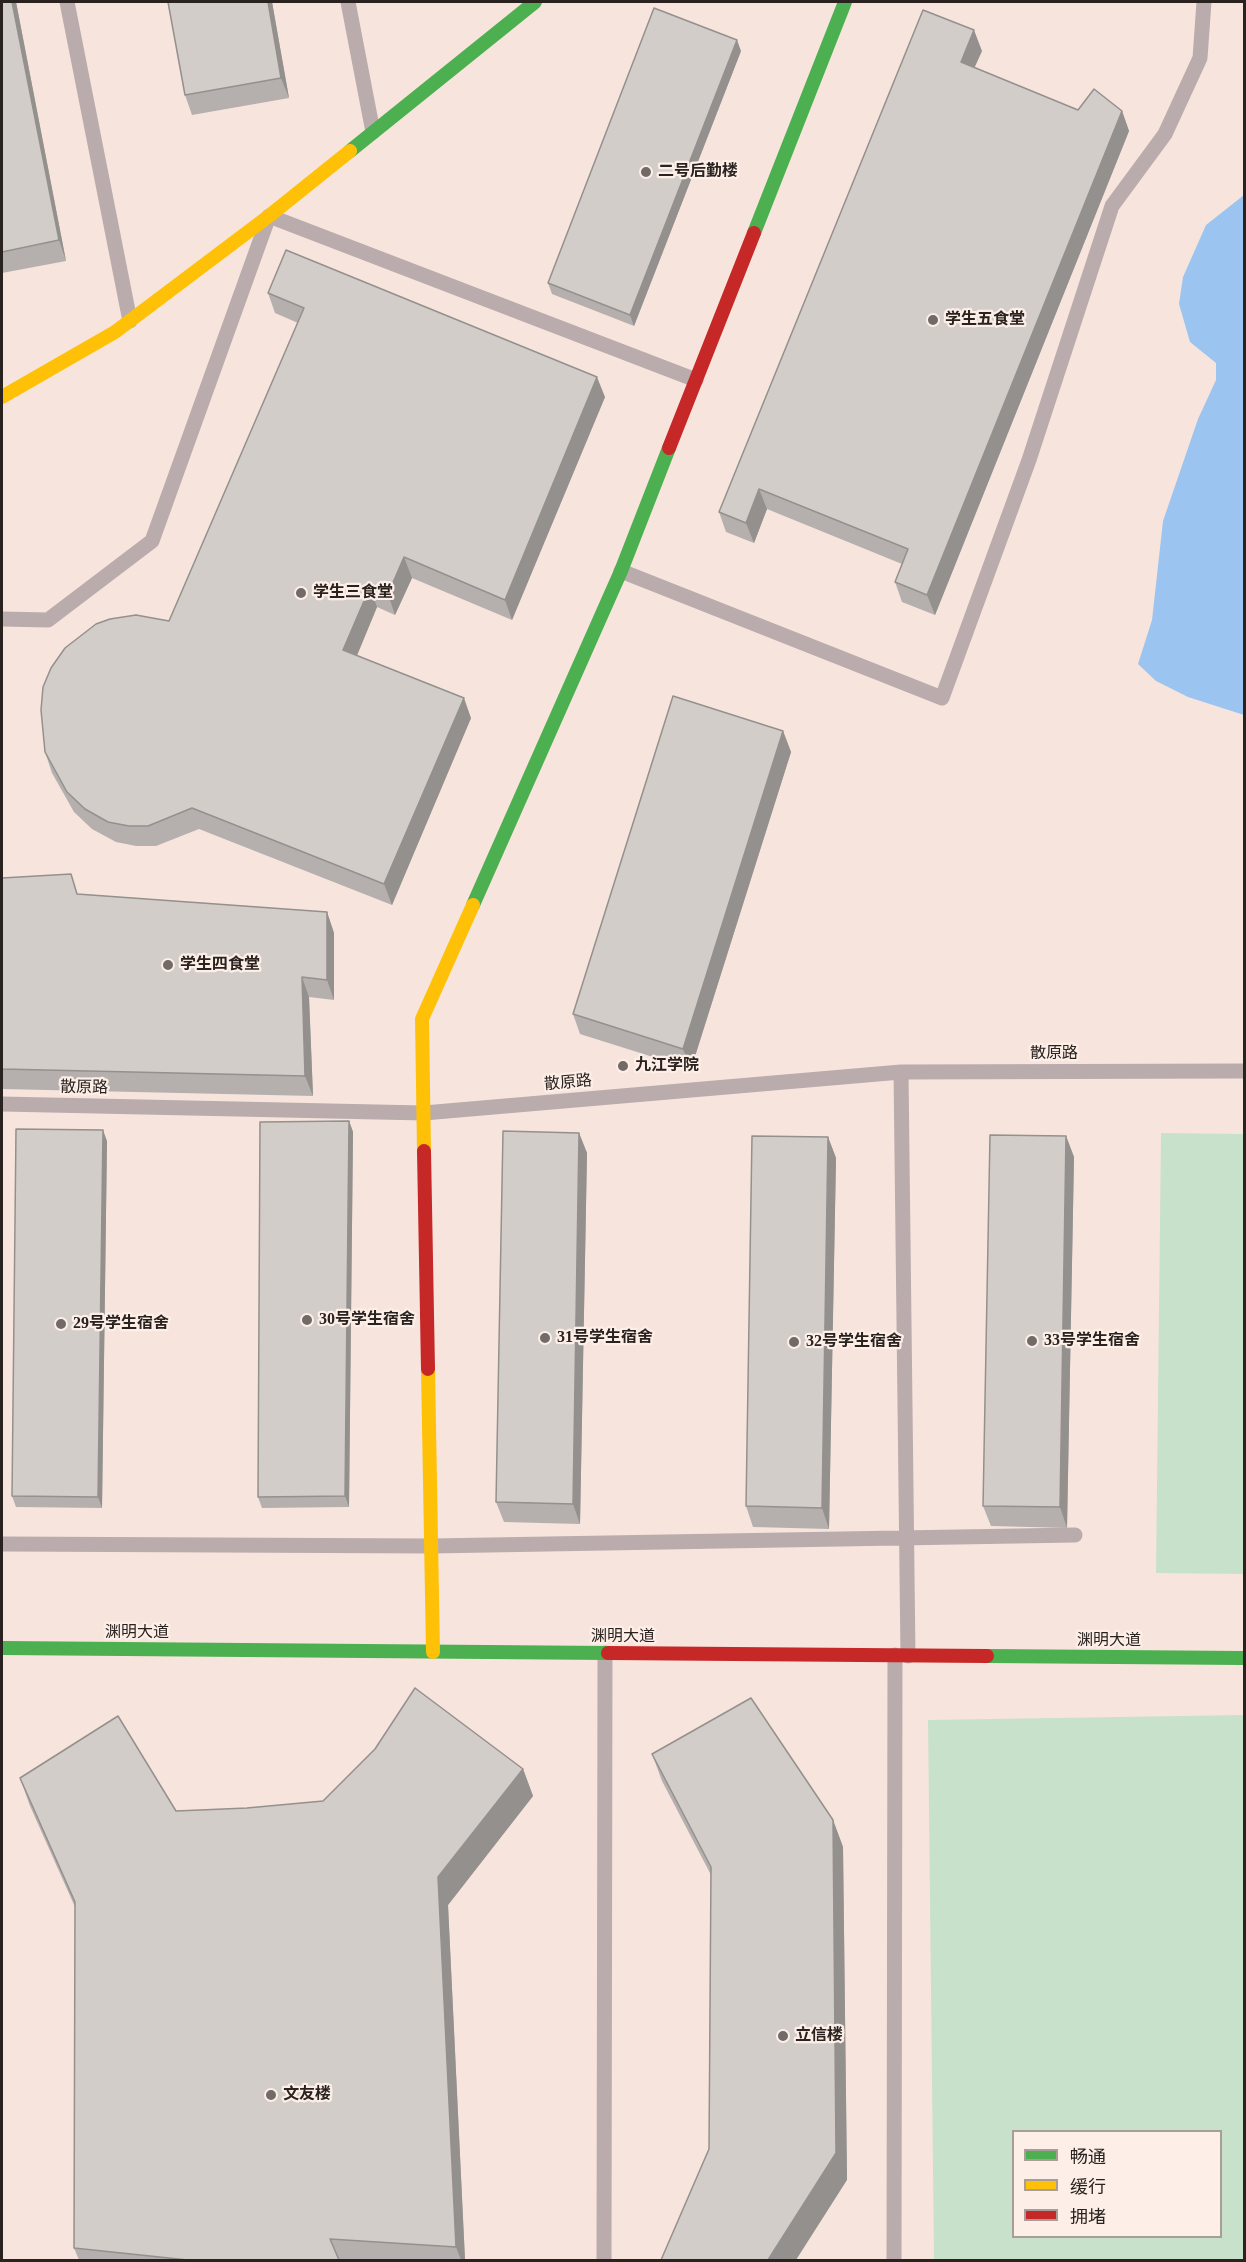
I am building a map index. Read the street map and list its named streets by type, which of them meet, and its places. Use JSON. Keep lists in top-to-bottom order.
{
  "streets": {
    "street": ["渊明大道"],
    "lane": ["散原路"]
  },
  "places": [
    "二号后勤楼",
    "学生五食堂",
    "学生三食堂",
    "学生四食堂",
    "九江学院",
    "30号学生宿舍",
    "29号学生宿舍",
    "31号学生宿舍",
    "33号学生宿舍",
    "32号学生宿舍",
    "立信楼",
    "文友楼"
  ],
  "legend": ["畅通", "缓行", "拥堵"]
}
